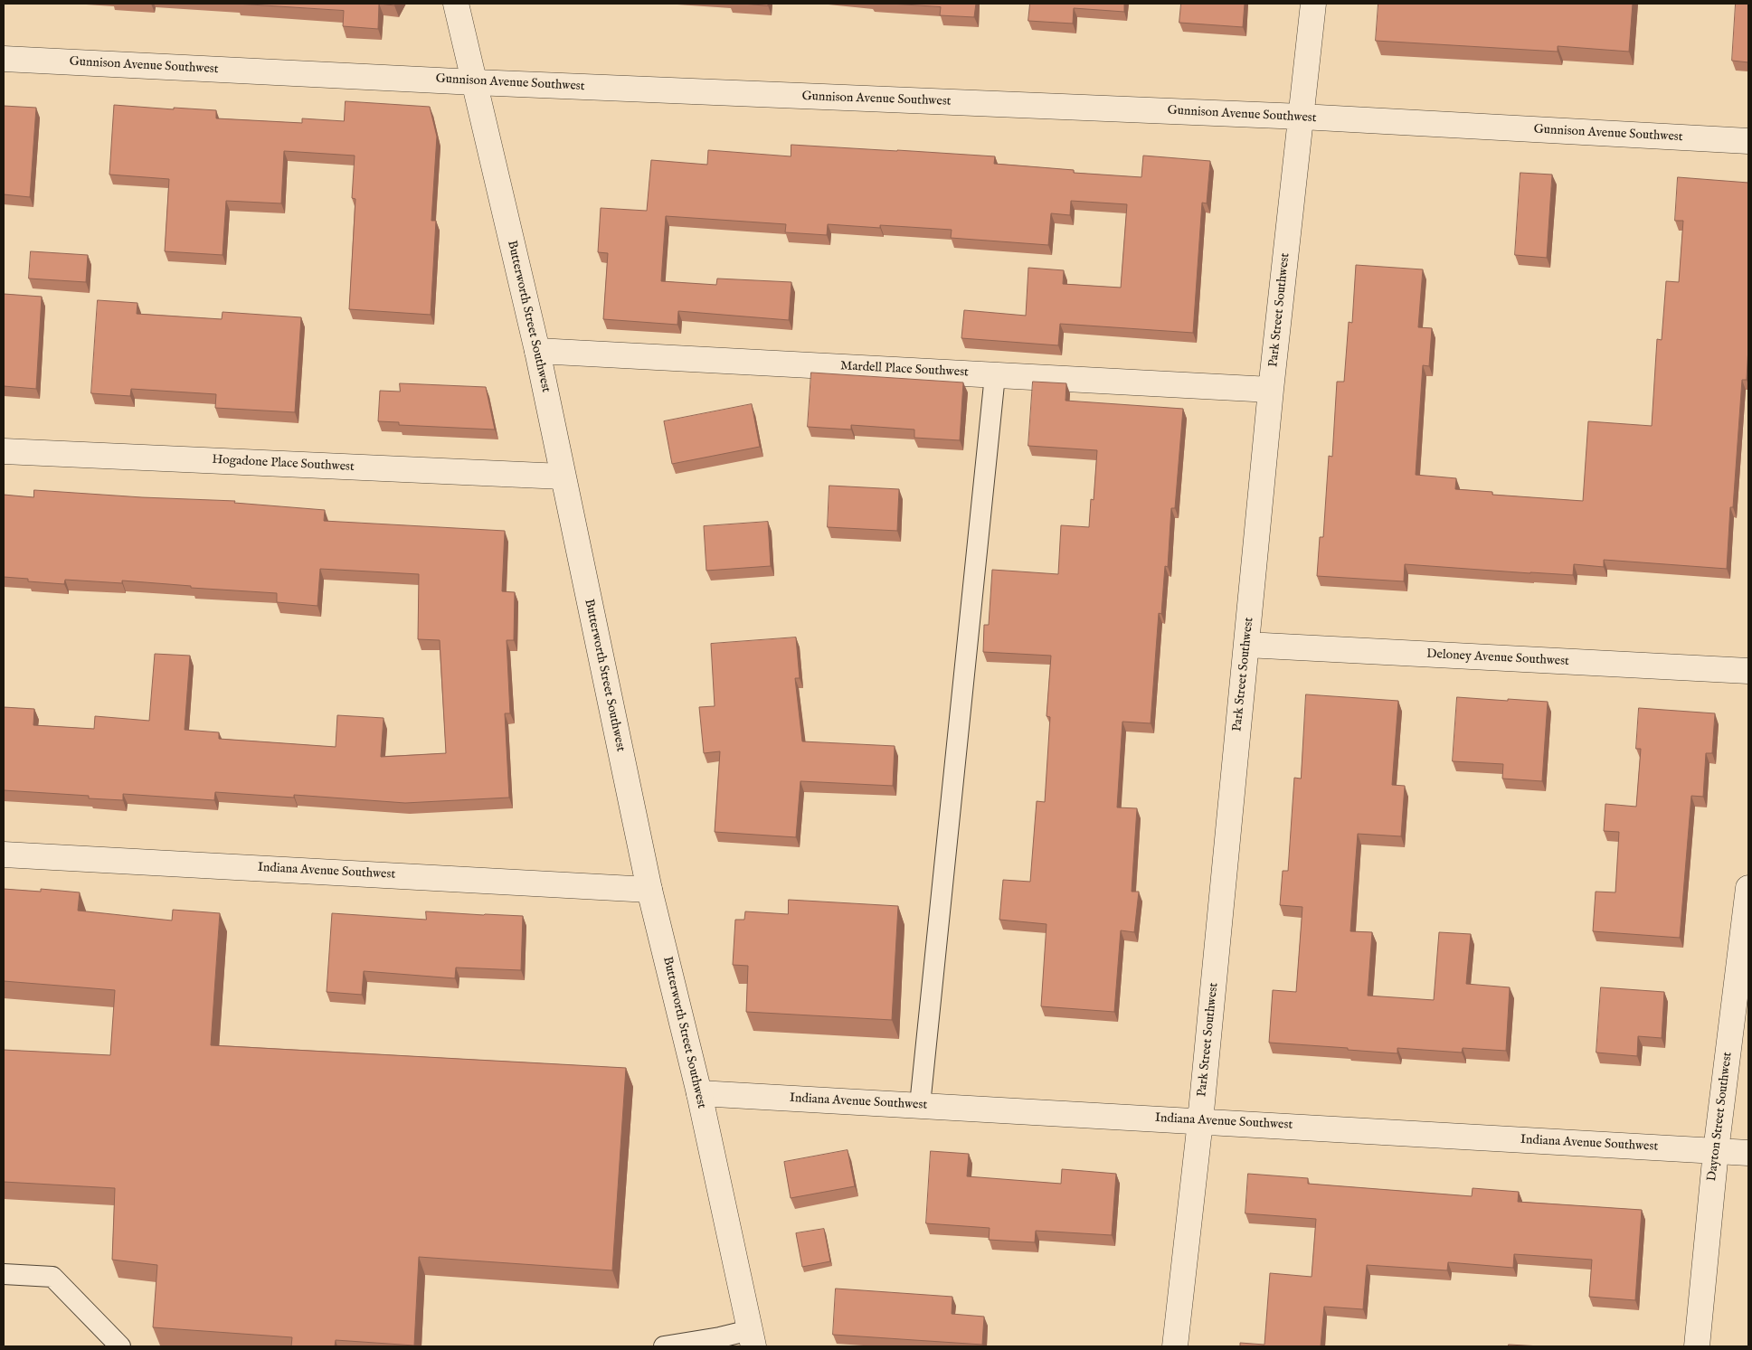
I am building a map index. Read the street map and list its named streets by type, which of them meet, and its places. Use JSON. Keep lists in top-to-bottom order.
{
  "streets": {
    "street": [
      "Gunnison Avenue Southwest",
      "Park Street Southwest",
      "Butterworth Street Southwest",
      "Mardell Place Southwest",
      "Hogadone Place Southwest",
      "Deloney Avenue Southwest",
      "Indiana Avenue Southwest",
      "Dayton Street Southwest"
    ]
  },
  "crossings": [
    ["Gunnison Avenue Southwest", "Park Street Southwest"],
    ["Gunnison Avenue Southwest", "Butterworth Street Southwest"],
    ["Park Street Southwest", "Mardell Place Southwest"],
    ["Park Street Southwest", "Deloney Avenue Southwest"],
    ["Park Street Southwest", "Indiana Avenue Southwest"],
    ["Butterworth Street Southwest", "Mardell Place Southwest"],
    ["Butterworth Street Southwest", "Hogadone Place Southwest"],
    ["Butterworth Street Southwest", "Indiana Avenue Southwest"],
    ["Indiana Avenue Southwest", "Dayton Street Southwest"]
  ]
}
